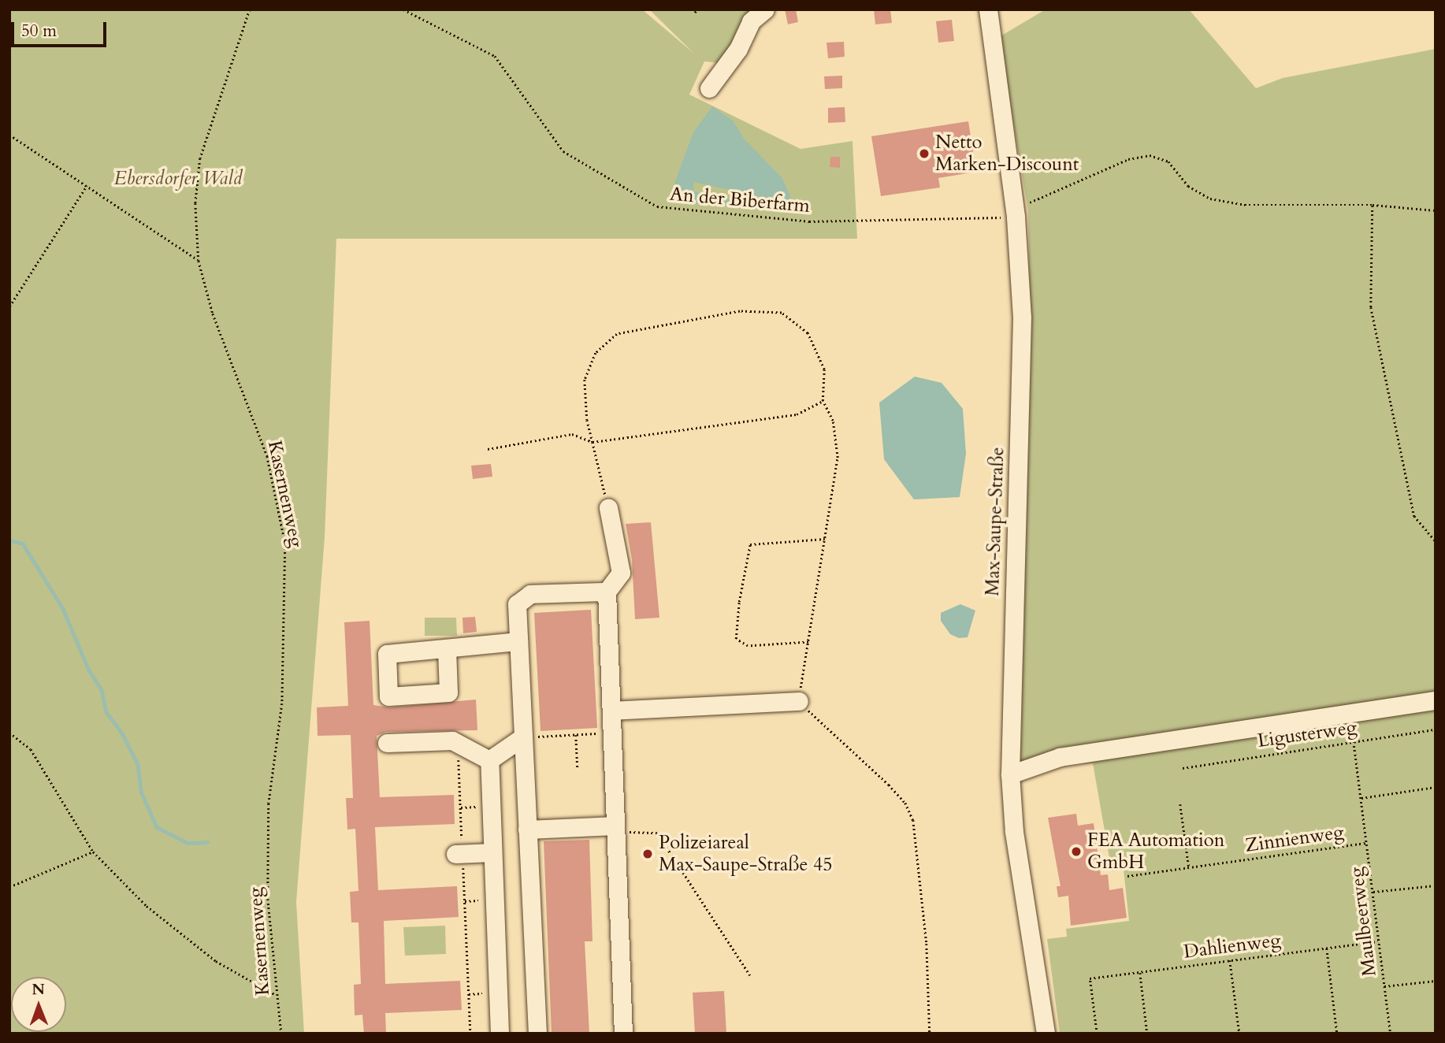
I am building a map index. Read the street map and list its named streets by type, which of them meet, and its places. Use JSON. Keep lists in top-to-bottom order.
{
  "streets": {
    "street": ["Max-Saupe-Straße"],
    "path": [
      "An der Biberfarm",
      "Kasernenweg",
      "Ligusterweg",
      "Zinnienweg",
      "Maulbeerweg",
      "Dahlienweg"
    ]
  },
  "crossings": [
    ["An der Biberfarm", "Max-Saupe-Straße"],
    ["Ligusterweg", "Maulbeerweg"],
    ["Zinnienweg", "Maulbeerweg"],
    ["Maulbeerweg", "Dahlienweg"]
  ],
  "parks": ["Ebersdorfer Wald"],
  "places": ["Netto Marken-Discount", "FEA Automation GmbH", "Polizeiareal Max-Saupe-Straße 45"],
  "scale_bar": "50 m",
  "north": "top"
}
